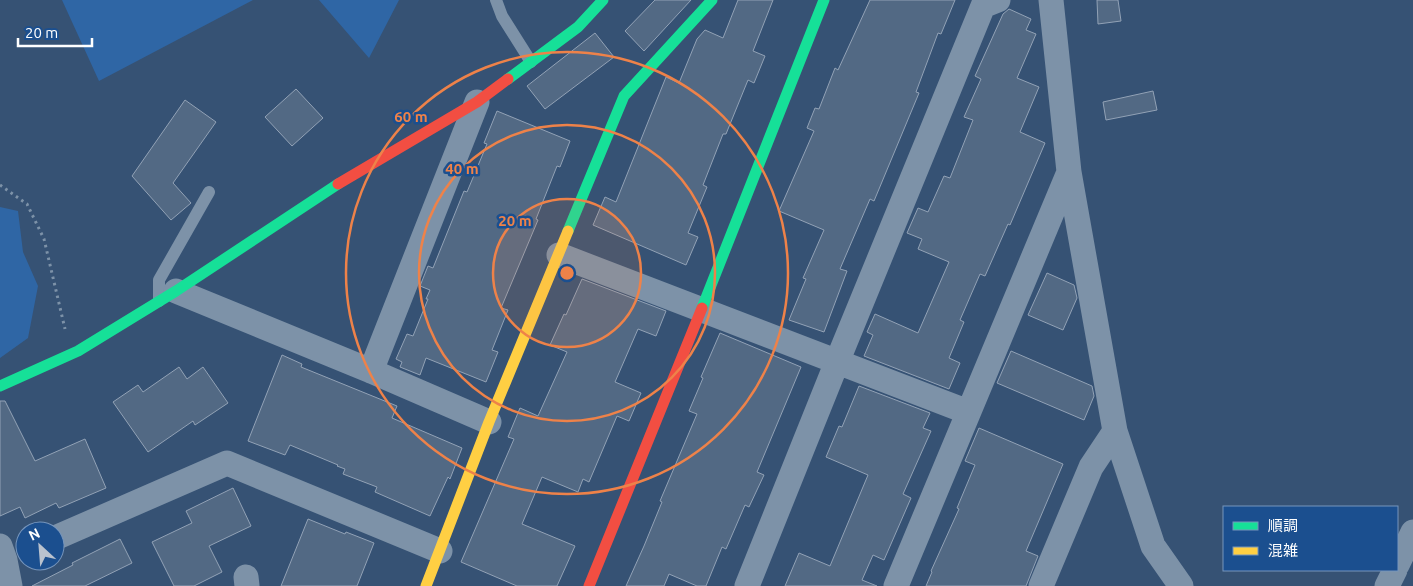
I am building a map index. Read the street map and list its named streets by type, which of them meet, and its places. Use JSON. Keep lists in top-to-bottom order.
{
  "legend": ["順調", "混雑"],
  "scale_bar": "20 m",
  "north": "top left",
  "rings": ["60 m", "40 m", "20 m"]
}
